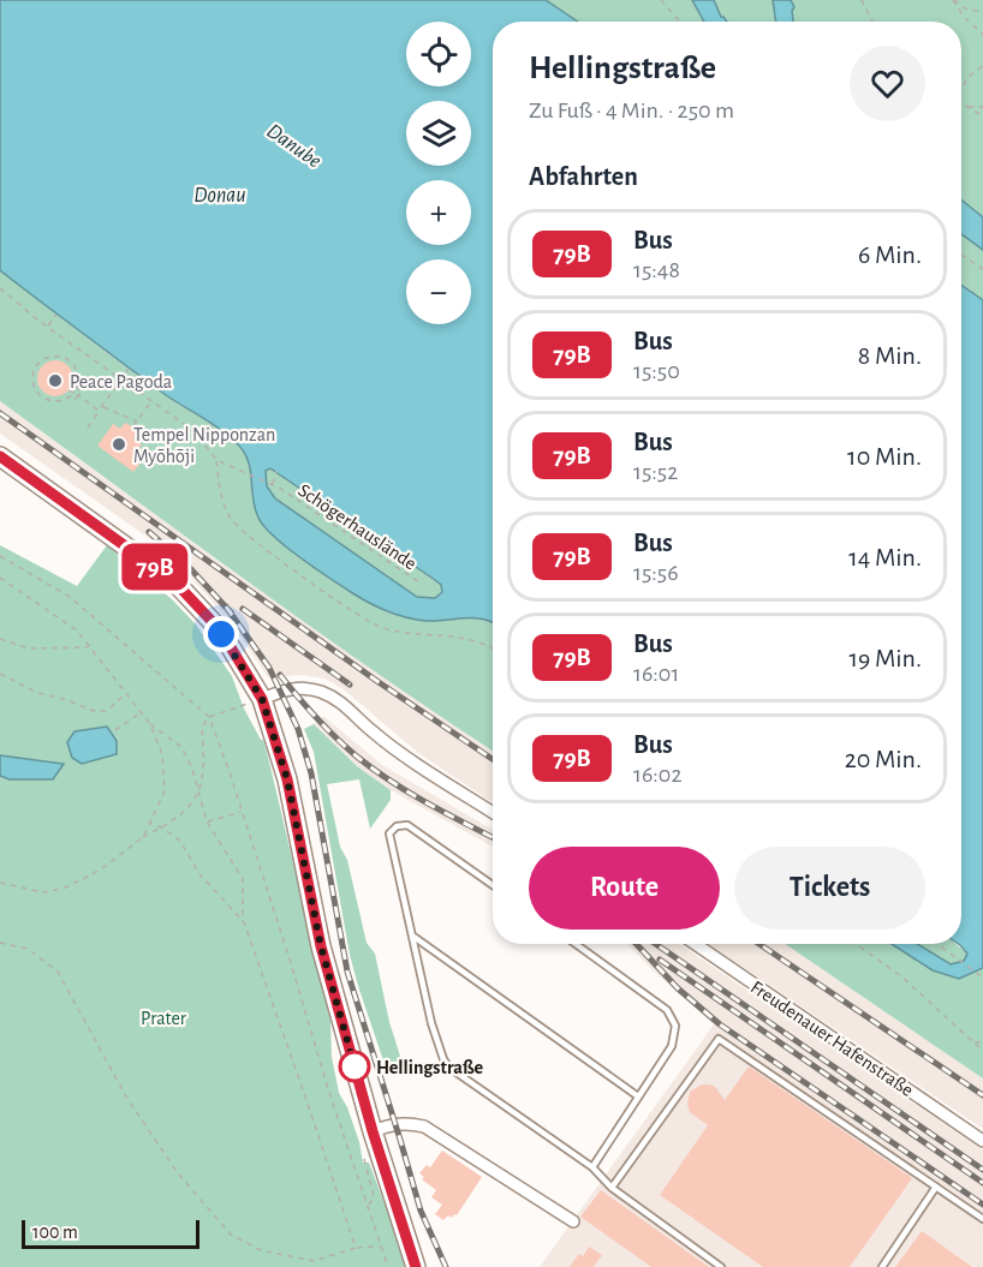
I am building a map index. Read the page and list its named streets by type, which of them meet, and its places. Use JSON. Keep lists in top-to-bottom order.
{
  "streets": {
    "street": ["Freudenauer Hafenstraße"],
    "path": ["Schögerhauslände"]
  },
  "water": ["Danube", "Donau"],
  "parks": ["Prater"],
  "places": ["Peace Pagoda", "Tempel Nipponzan Myōhōji", "Hellingstraße"],
  "lines": ["bus line 79B"],
  "scale_bar": "100 m",
  "page": {
    "on_map": "79B",
    "map_buttons": ["+", "−"],
    "heading": [
      ["Hellingstraße", "Zu Fuß · 4 Min. · 250 m"],
      "Abfahrten"
    ],
    "list": [
      {
        "mark": "79B",
        "name": "Bus",
        "note": "15:48",
        "value": "6 Min."
      },
      {
        "mark": "79B",
        "name": "Bus",
        "note": "15:50",
        "value": "8 Min."
      },
      {
        "mark": "79B",
        "name": "Bus",
        "note": "15:52",
        "value": "10 Min."
      },
      {
        "mark": "79B",
        "name": "Bus",
        "note": "15:56",
        "value": "14 Min."
      },
      {
        "mark": "79B",
        "name": "Bus",
        "note": "16:01",
        "value": "19 Min."
      },
      {
        "mark": "79B",
        "name": "Bus",
        "note": "16:02",
        "value": "20 Min."
      }
    ],
    "buttons": ["Route", "Tickets"],
    "scale": "100 m"
  }
}
